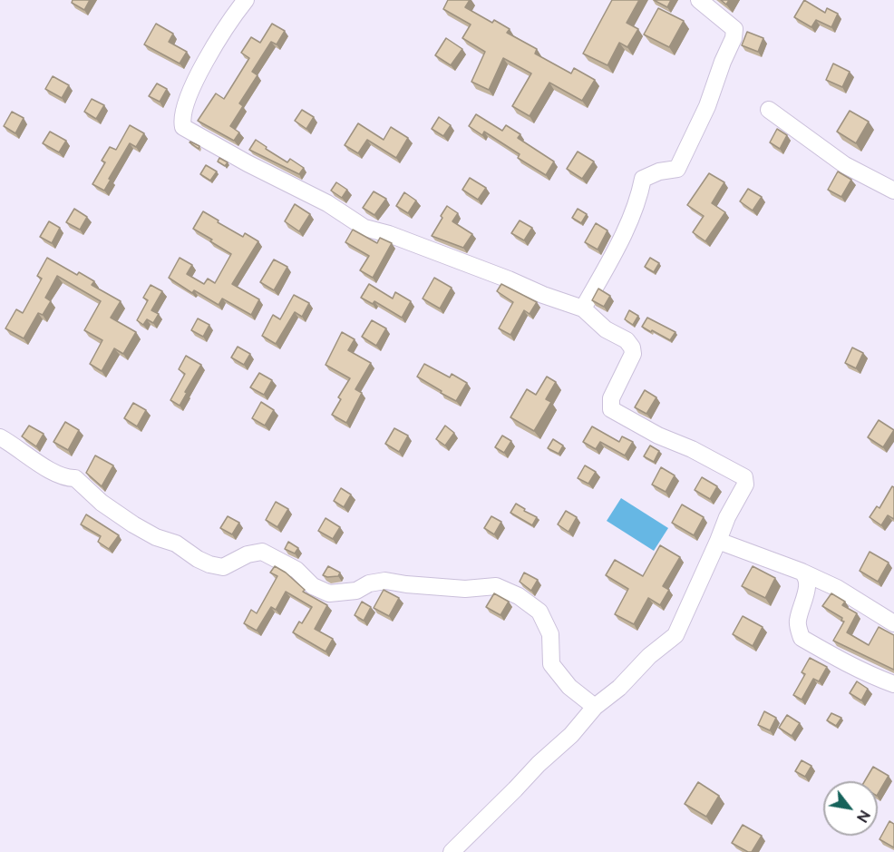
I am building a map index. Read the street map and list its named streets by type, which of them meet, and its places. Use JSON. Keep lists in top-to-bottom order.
{
  "north": "bottom right"
}
